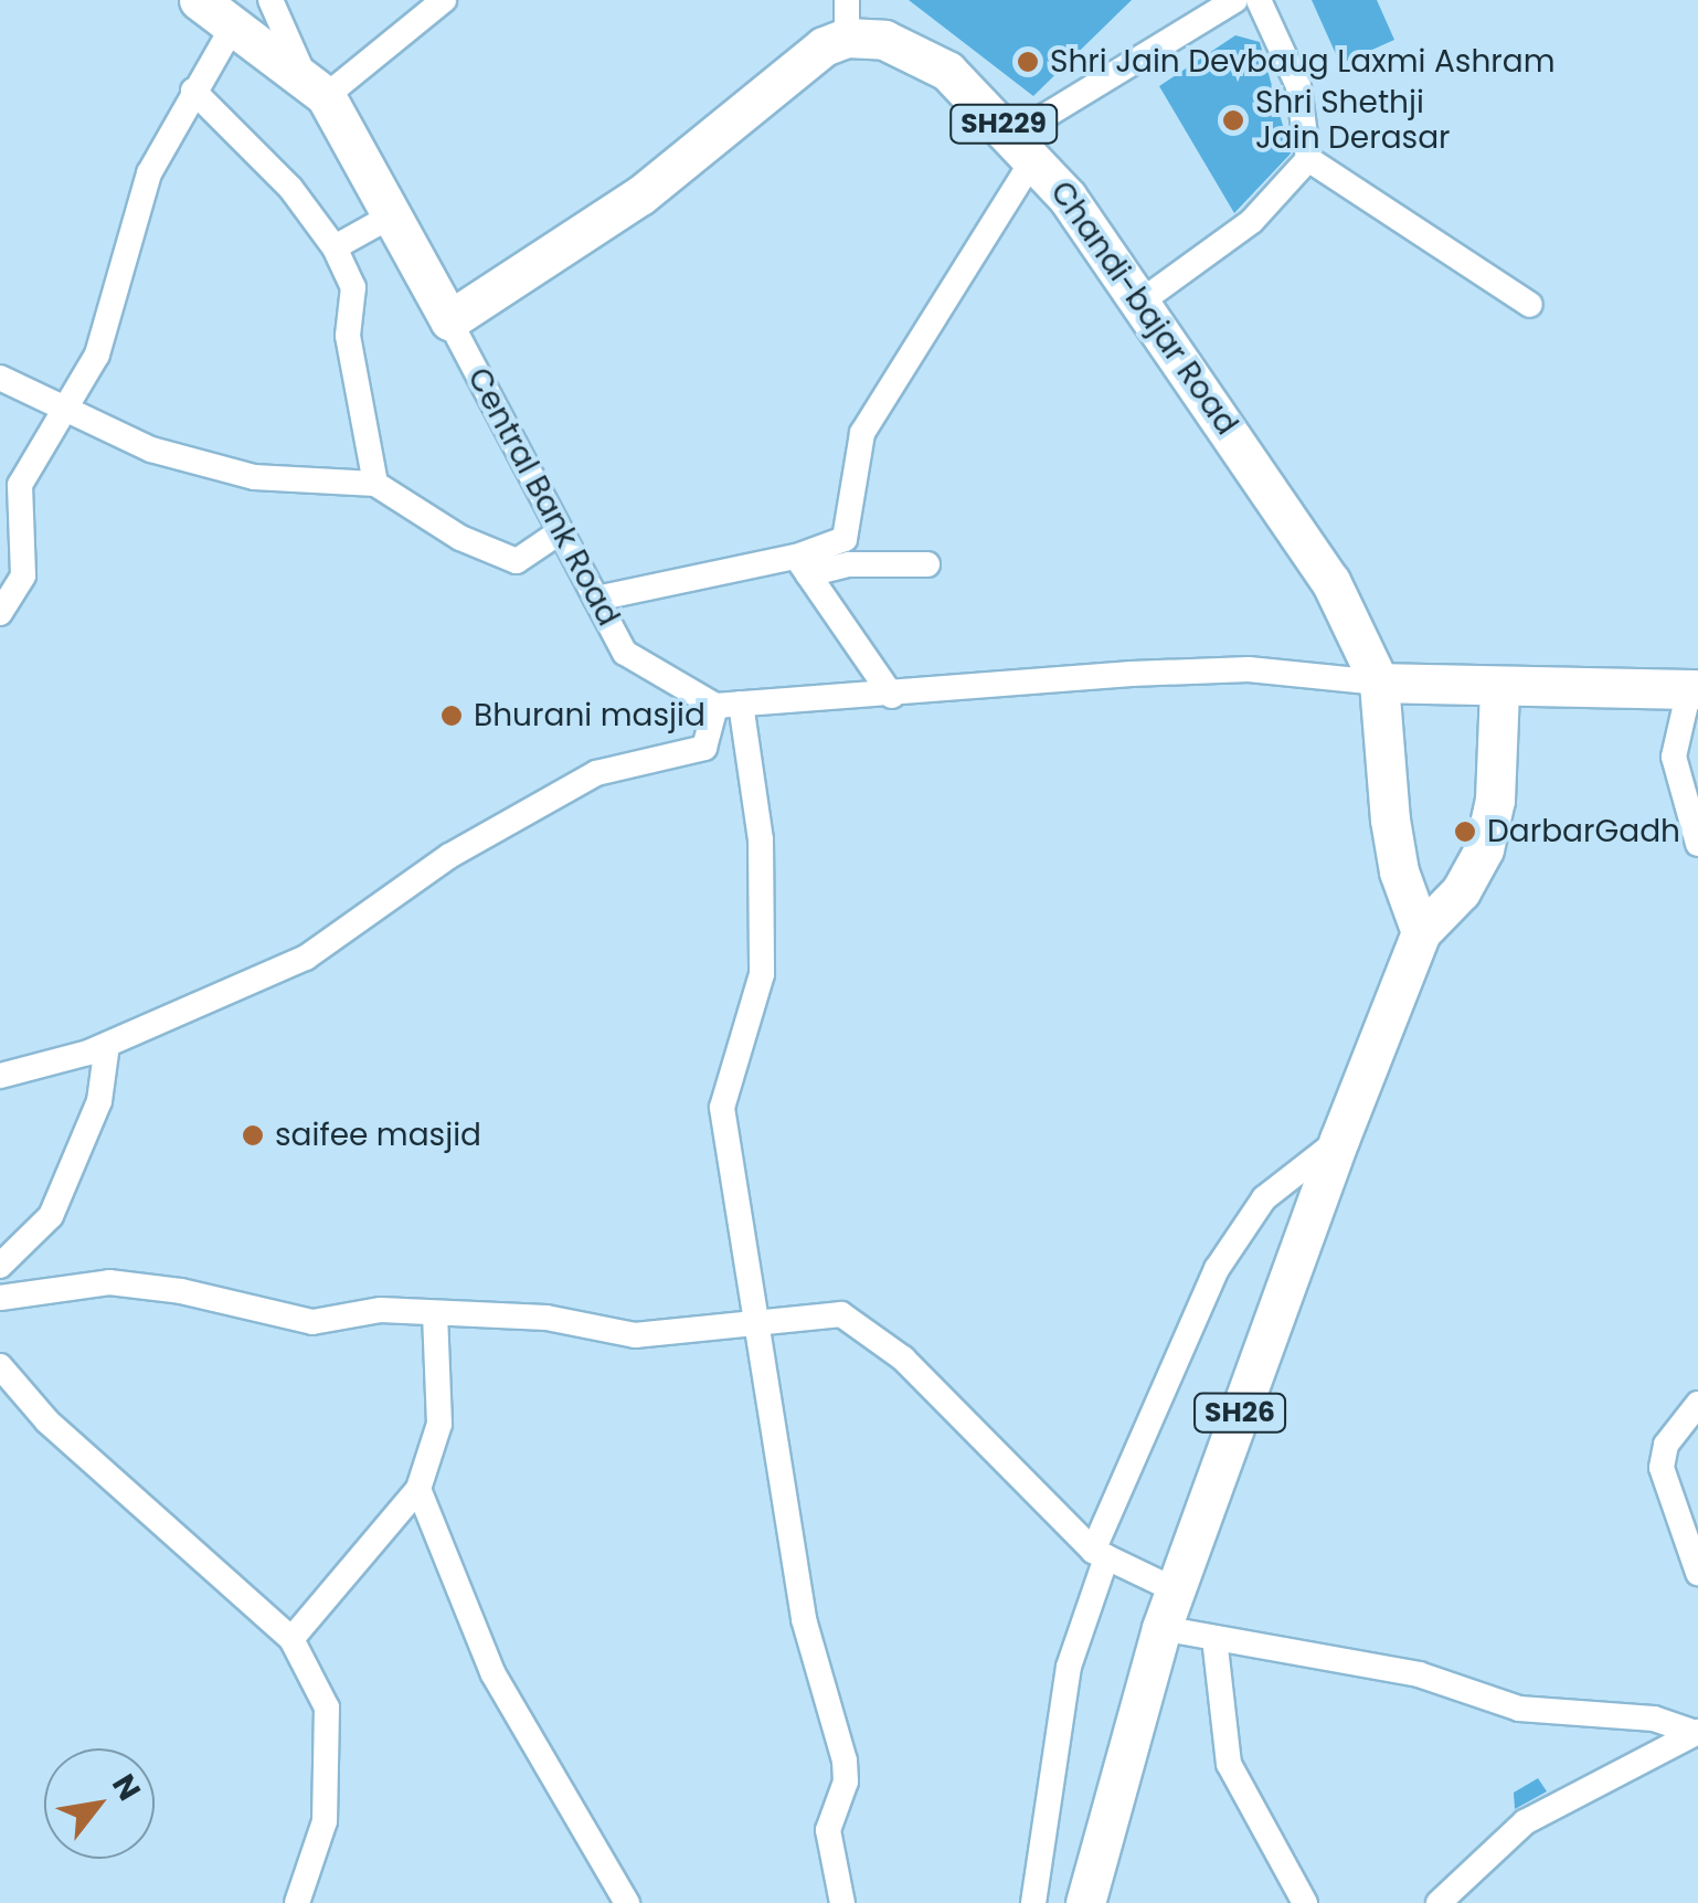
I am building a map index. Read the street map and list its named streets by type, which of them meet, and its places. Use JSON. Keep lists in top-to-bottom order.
{
  "streets": {
    "main road": [
      "SH229",
      "Chandi-bajar Road",
      "Central Bank Road",
      "SH26"
    ]
  },
  "crossings": [
    ["Chandi-bajar Road", "Central Bank Road"]
  ],
  "places": [
    "Shri Jain Devbaug Laxmi Ashram",
    "Shri Shethji Jain Derasar",
    "Bhurani masjid",
    "DarbarGadh",
    "saifee masjid"
  ],
  "north": "top right"
}
